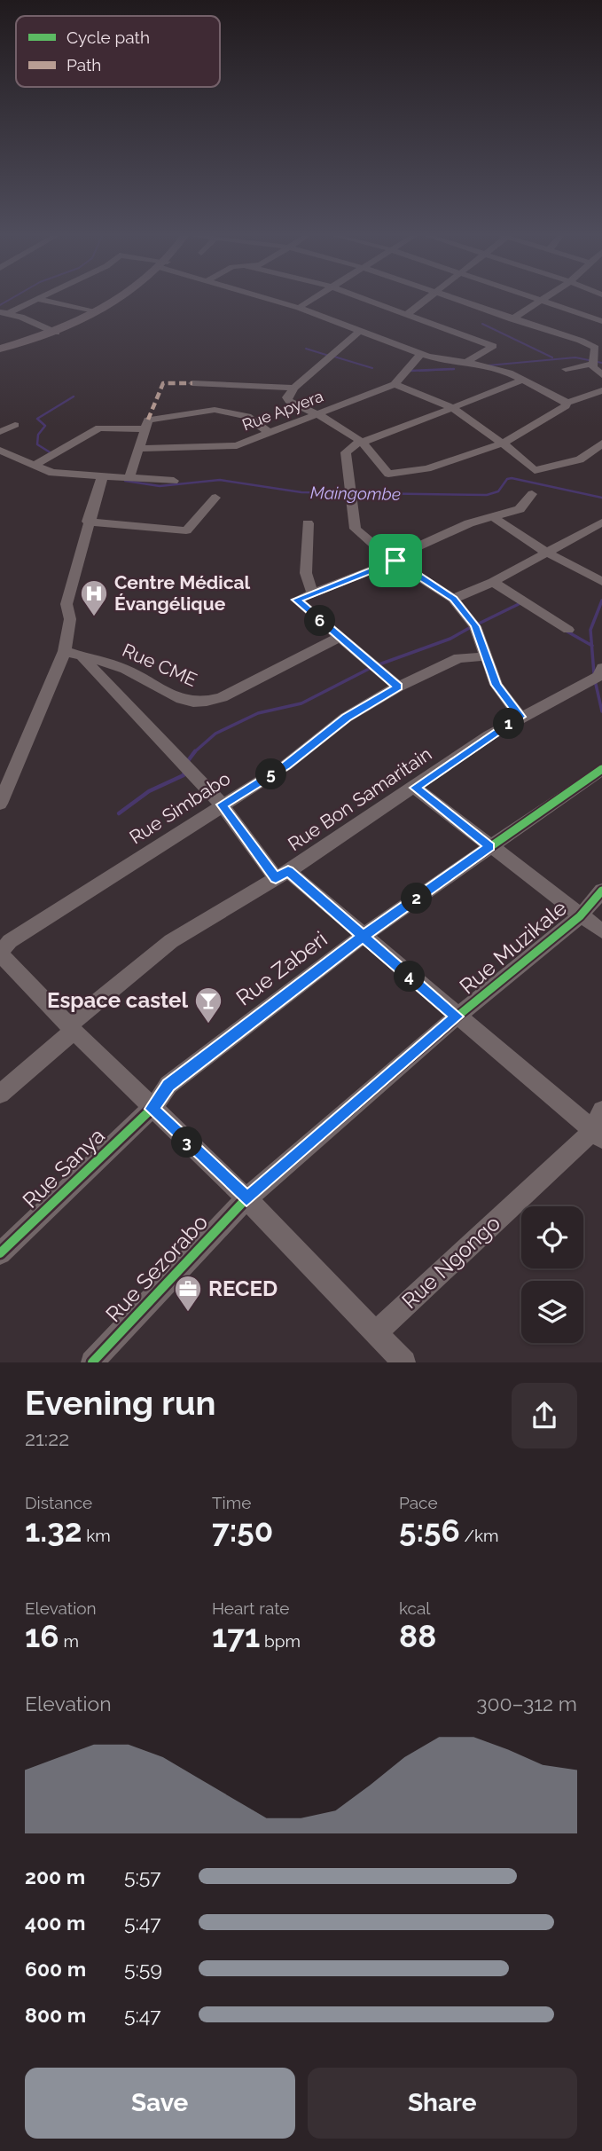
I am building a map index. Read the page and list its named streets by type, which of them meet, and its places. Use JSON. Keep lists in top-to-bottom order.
{
  "streets": {
    "street": [
      "Rue Apyera",
      "Rue CME",
      "Rue Bon Samaritain",
      "Rue Simbabo",
      "Rue Muzikale",
      "Rue Zaberi",
      "Rue Sanya",
      "Rue Ngongo",
      "Rue Sezorabo"
    ]
  },
  "crossings": [
    ["Rue Muzikale", "Rue Sezorabo"],
    ["Rue Zaberi", "Rue Sanya"]
  ],
  "water": ["Maingombe"],
  "places": {
    "hospital": ["Centre Médical Évangélique"],
    "bar": ["Espace castel"],
    "office": ["RECED"]
  },
  "legend": ["Cycle path", "Path"],
  "page": {
    "pins": [
      "6",
      "1",
      "5",
      "2",
      "4",
      "3"
    ],
    "heading": ["Evening run", "21:22"],
    "stats": [
      ["Distance", "1.32 km"],
      ["Time", "7:50"],
      ["Pace", "5:56 /km"],
      ["Elevation", "16 m"],
      ["Heart rate", "171 bpm"],
      ["kcal", "88"]
    ],
    "chart": ["Elevation", "300–312 m"],
    "list": [
      {
        "name": "200 m",
        "note": "5:57"
      },
      {
        "name": "400 m",
        "note": "5:47"
      },
      {
        "name": "600 m",
        "note": "5:59"
      },
      {
        "name": "800 m",
        "note": "5:47"
      }
    ],
    "buttons": ["Save", "Share"]
  }
}
